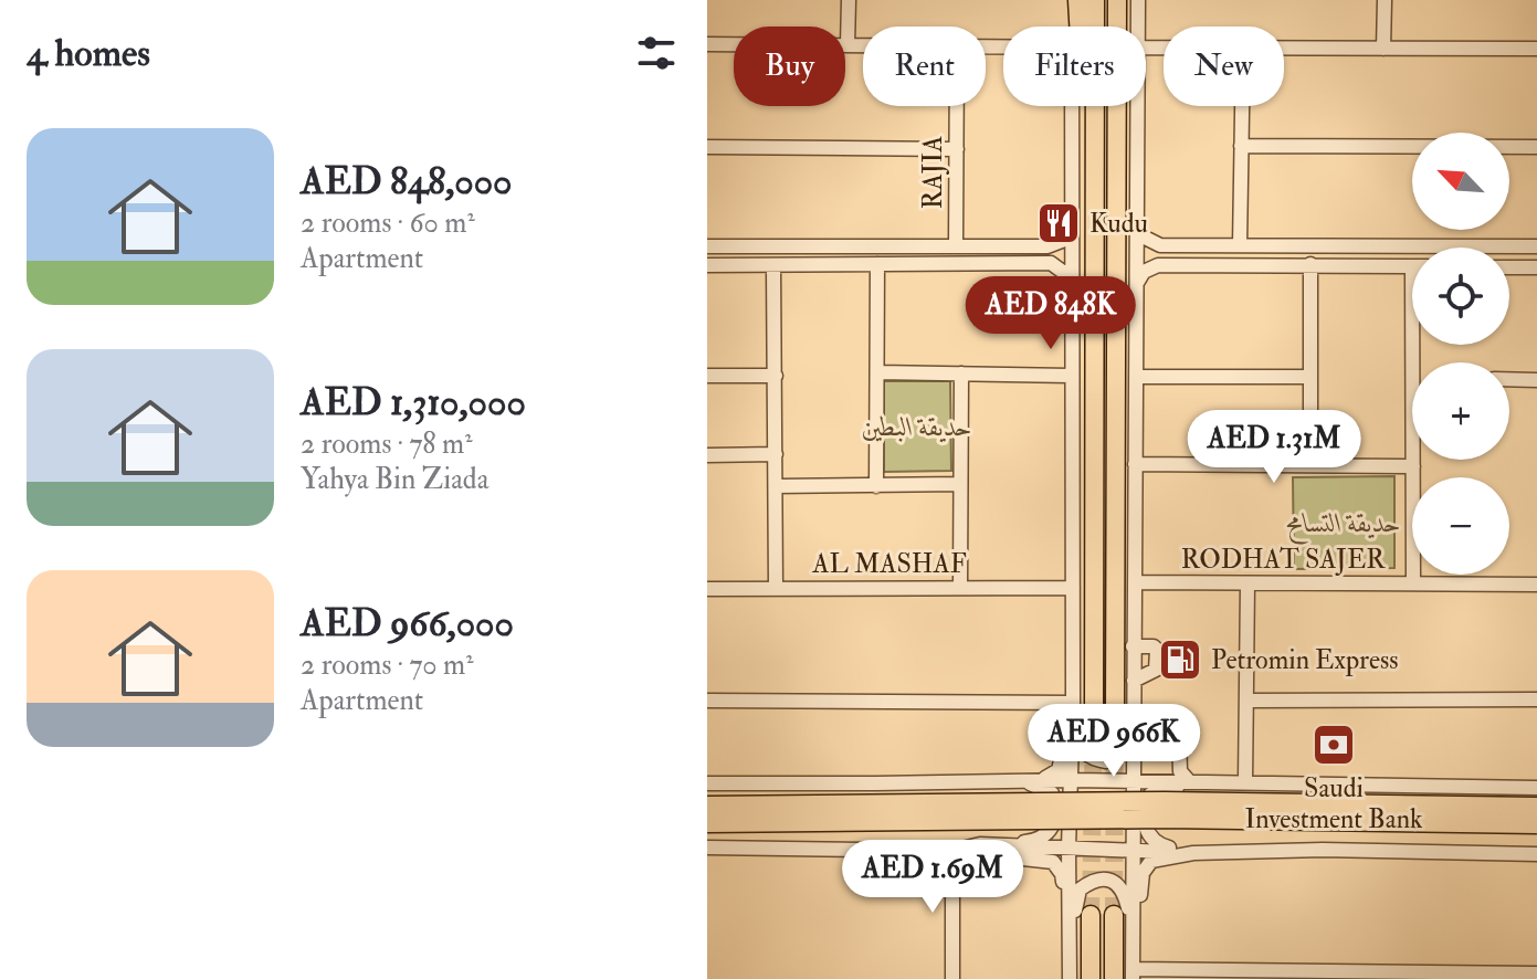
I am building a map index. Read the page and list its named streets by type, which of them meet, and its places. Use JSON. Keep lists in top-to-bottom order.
{
  "streets": {
    "street": ["RAJIA", "RODHAT SAJER", "AL MASHAF"]
  },
  "parks": ["حديقة البطين", "حديقة التسامح"],
  "places": {
    "restaurant": ["Kudu"],
    "fuel station": ["Petromin Express"],
    "bank": ["Saudi Investment Bank"]
  },
  "north": "top left",
  "page": {
    "heading": "4 homes",
    "chip": [
      "Buy",
      "Rent",
      "Filters",
      "New"
    ],
    "list": [
      {
        "name": "AED 848,000",
        "note": "2 rooms · 60 m² · Apartment"
      },
      {
        "name": "AED 1,310,000",
        "note": "2 rooms · 78 m² · Yahya Bin Ziada"
      },
      {
        "name": "AED 966,000",
        "note": "2 rooms · 70 m² · Apartment"
      }
    ],
    "map_buttons": ["+", "−"],
    "price": [
      "AED 848K",
      "AED 1.31M",
      "AED 966K",
      "AED 1.69M"
    ]
  }
}
